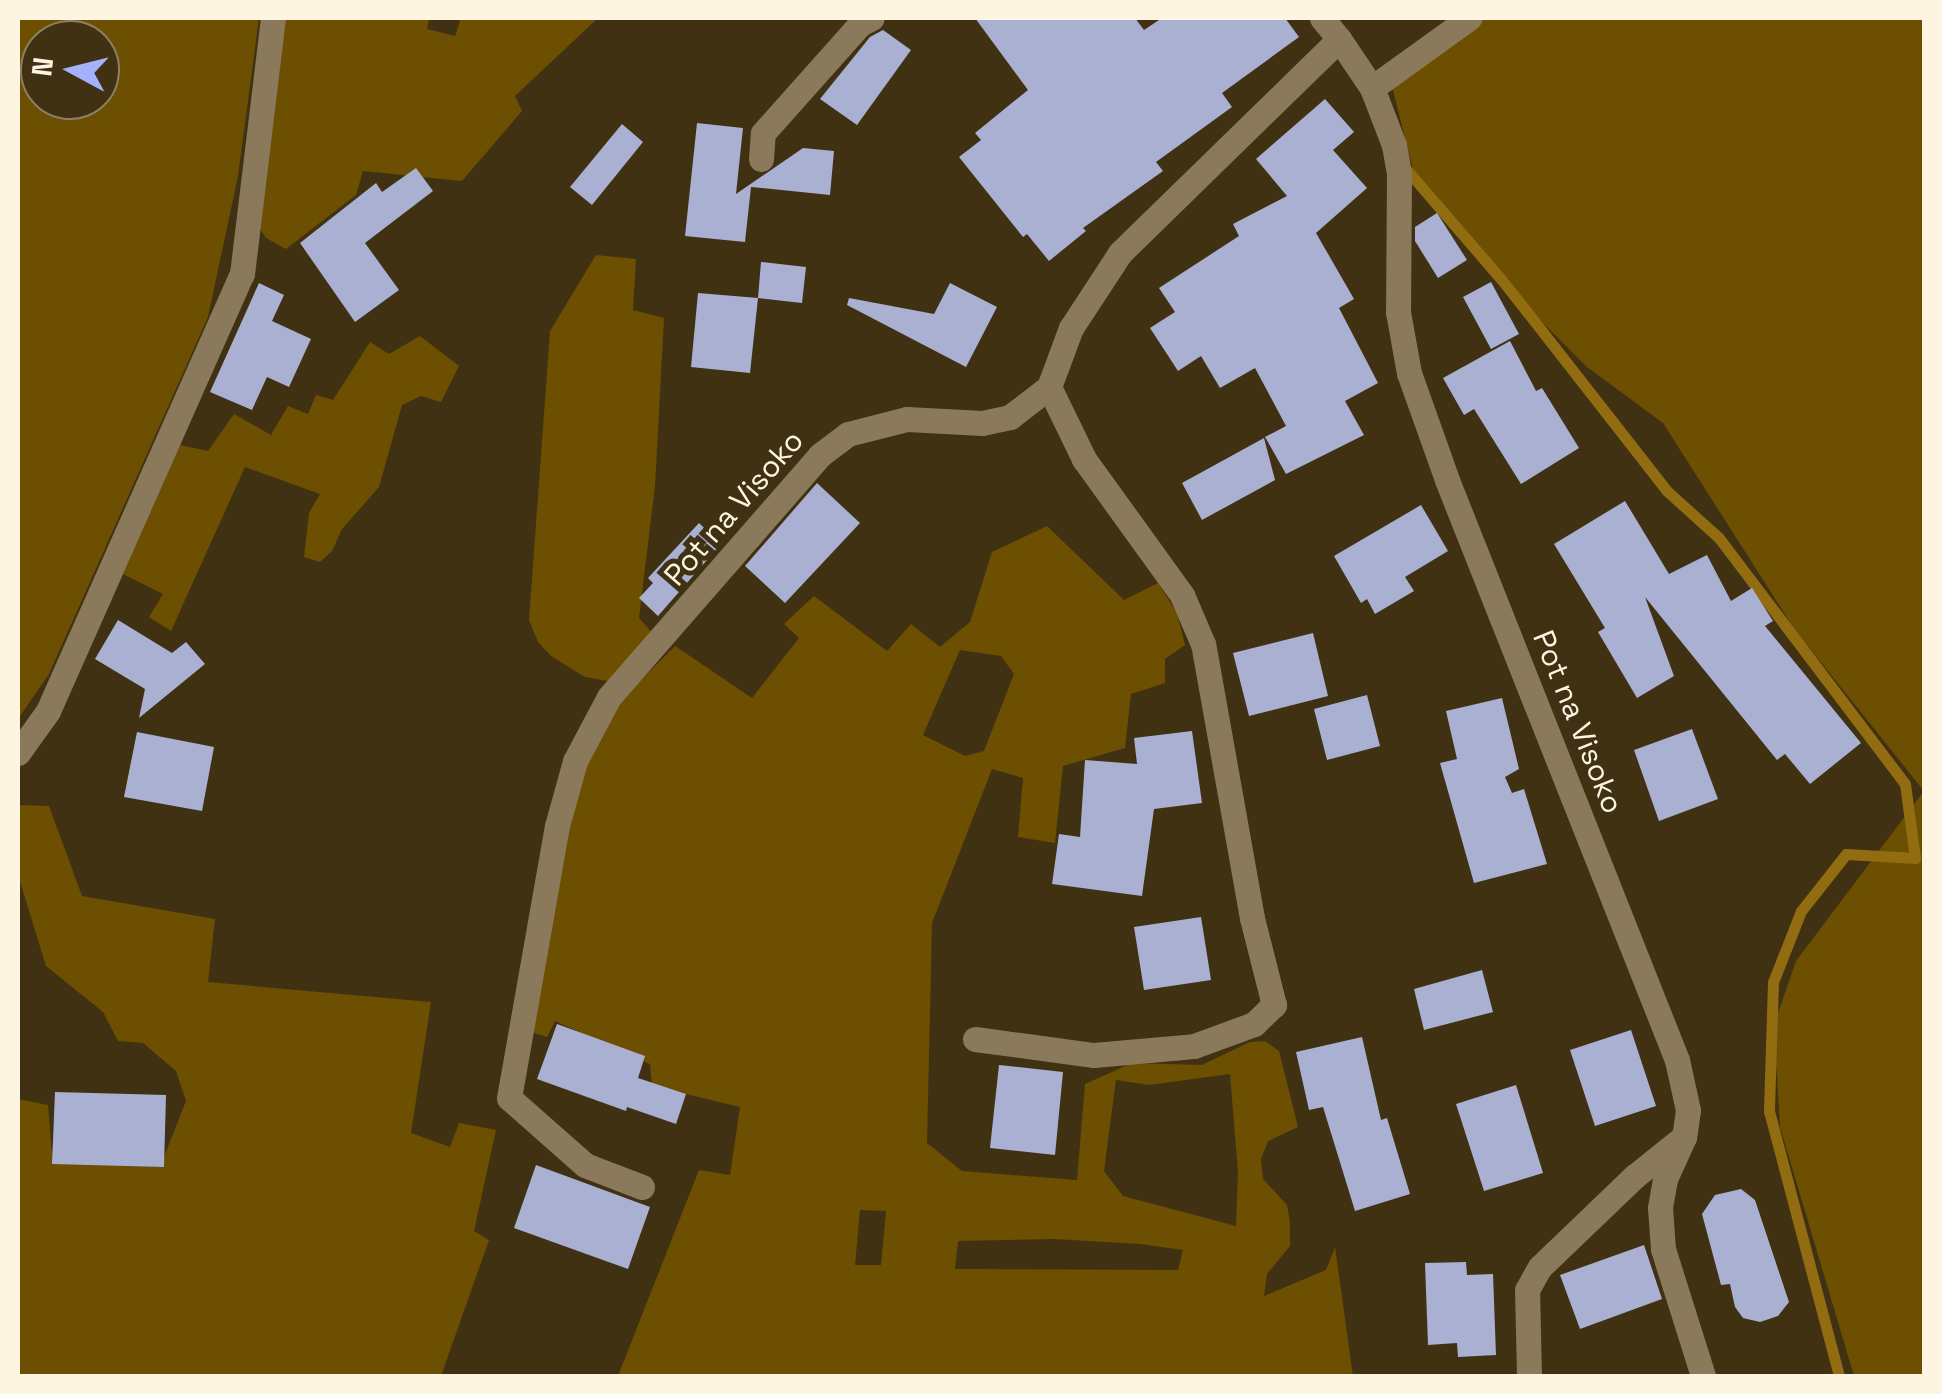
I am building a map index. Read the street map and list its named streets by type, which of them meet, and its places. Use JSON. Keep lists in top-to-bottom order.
{
  "streets": {
    "street": ["Pot na Visoko"]
  },
  "north": "left"
}
